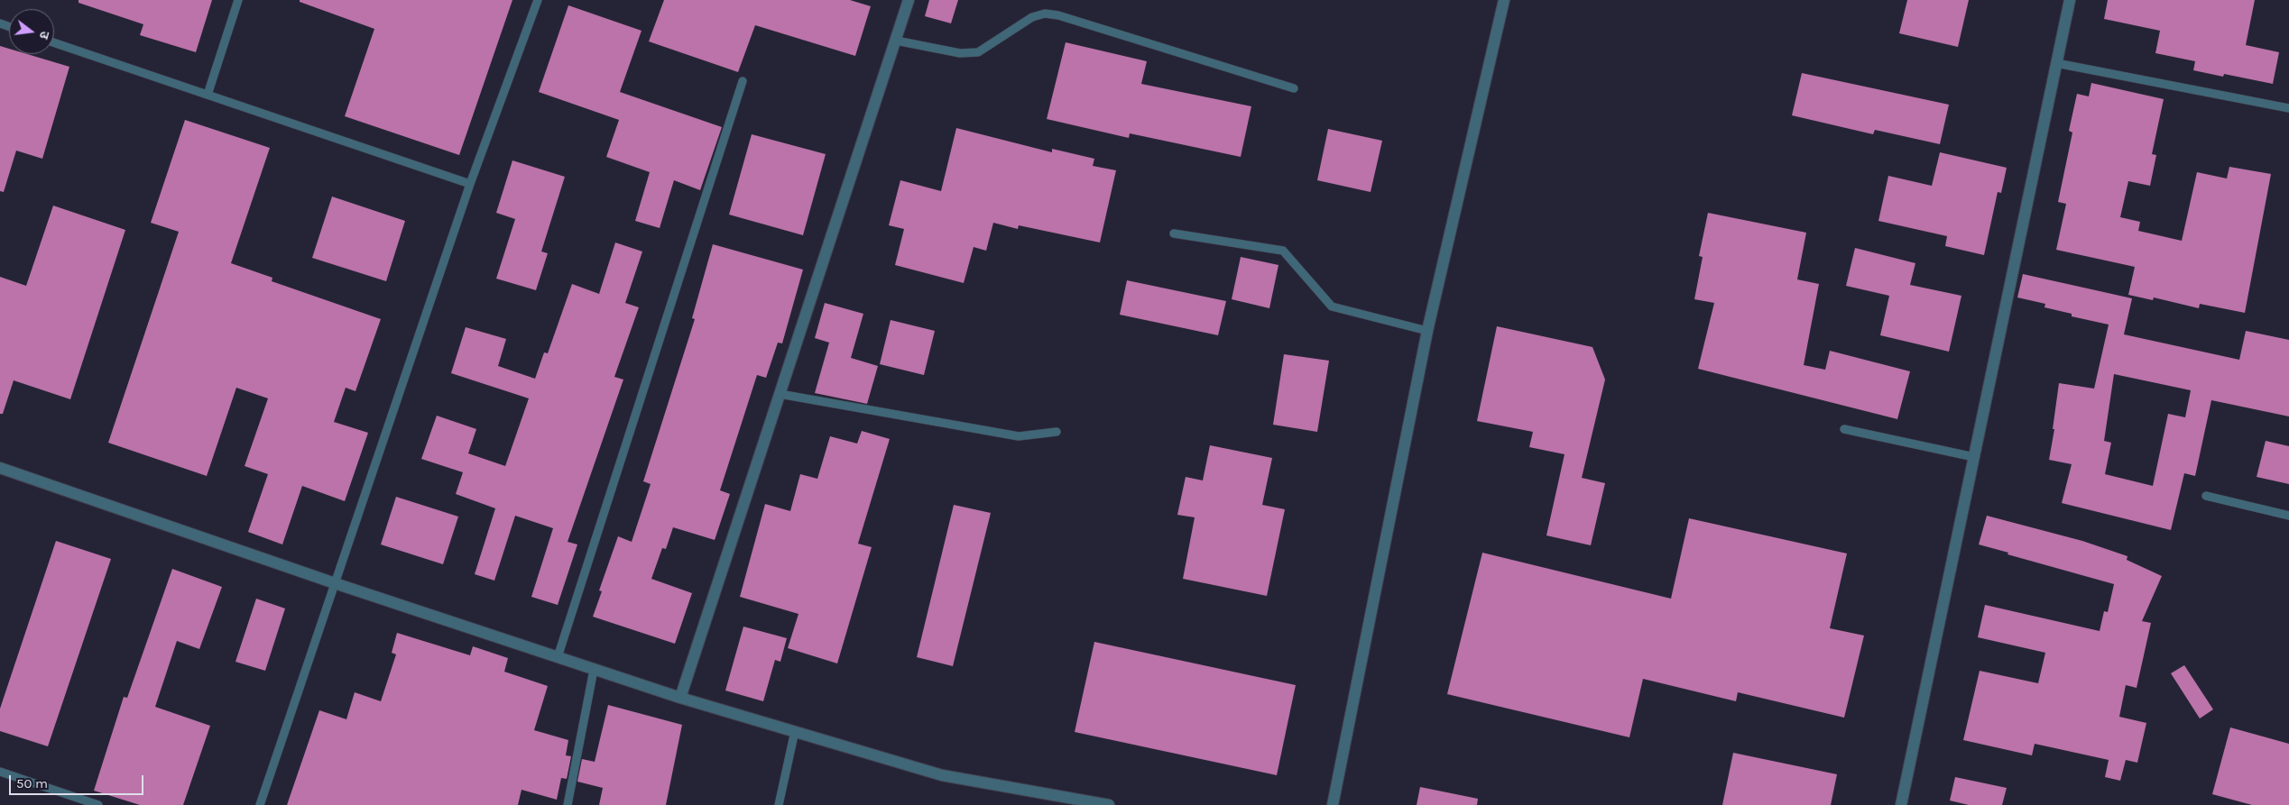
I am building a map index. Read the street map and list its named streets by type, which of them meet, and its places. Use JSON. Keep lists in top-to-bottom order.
{
  "scale_bar": "50 m",
  "north": "right"
}
